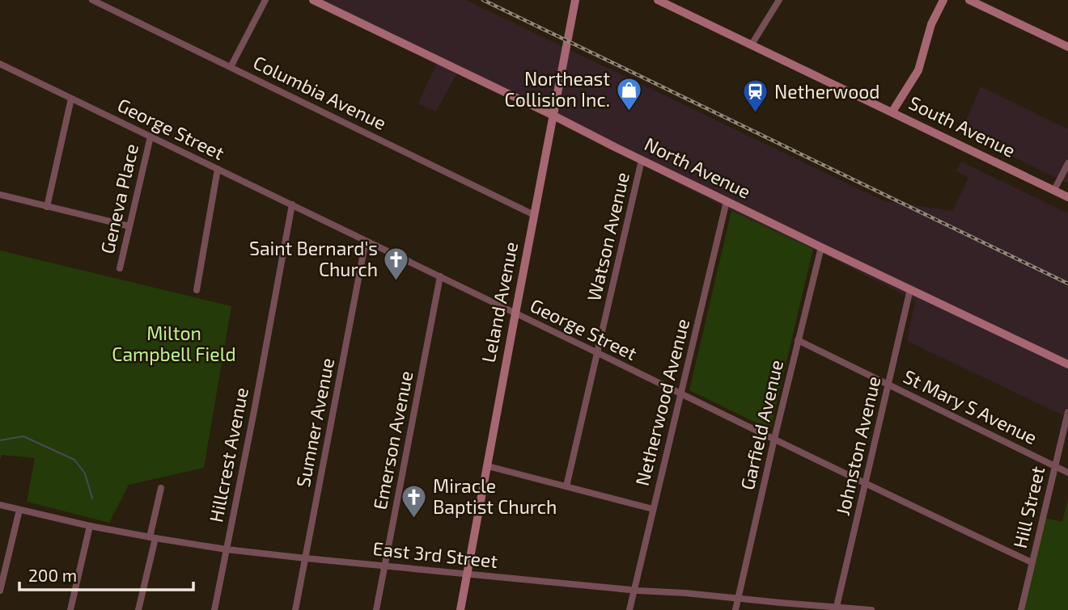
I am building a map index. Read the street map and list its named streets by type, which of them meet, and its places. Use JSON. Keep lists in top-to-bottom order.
{
  "streets": {
    "street": [
      "Columbia Avenue",
      "South Avenue",
      "George Street",
      "North Avenue",
      "Geneva Place",
      "Watson Avenue",
      "Leland Avenue",
      "Netherwood Avenue",
      "St Mary S Avenue",
      "Sumner Avenue",
      "Garfield Avenue",
      "Emerson Avenue",
      "Johnston Avenue",
      "Hillcrest Avenue",
      "Hill Street",
      "East 3rd Street"
    ]
  },
  "crossings": [
    ["Columbia Avenue", "Leland Avenue"],
    ["George Street", "Geneva Place"],
    ["George Street", "Watson Avenue"],
    ["George Street", "Leland Avenue"],
    ["George Street", "Netherwood Avenue"],
    ["George Street", "Sumner Avenue"],
    ["George Street", "Garfield Avenue"],
    ["George Street", "Emerson Avenue"],
    ["George Street", "Johnston Avenue"],
    ["George Street", "Hillcrest Avenue"],
    ["George Street", "Hill Street"],
    ["North Avenue", "Watson Avenue"],
    ["North Avenue", "Leland Avenue"],
    ["North Avenue", "Netherwood Avenue"],
    ["North Avenue", "Garfield Avenue"],
    ["North Avenue", "Johnston Avenue"],
    ["Leland Avenue", "East 3rd Street"],
    ["Netherwood Avenue", "East 3rd Street"],
    ["St Mary S Avenue", "Garfield Avenue"],
    ["St Mary S Avenue", "Johnston Avenue"],
    ["St Mary S Avenue", "Hill Street"],
    ["Sumner Avenue", "East 3rd Street"],
    ["Garfield Avenue", "East 3rd Street"],
    ["Emerson Avenue", "East 3rd Street"],
    ["Johnston Avenue", "East 3rd Street"],
    ["Hillcrest Avenue", "East 3rd Street"]
  ],
  "parks": ["Milton Campbell Field"],
  "places": {
    "shop": ["Northeast Collision Inc."],
    "station": ["Netherwood"],
    "church": ["Saint Bernard's Church", "Miracle Baptist Church"]
  },
  "scale_bar": "200 m"
}
